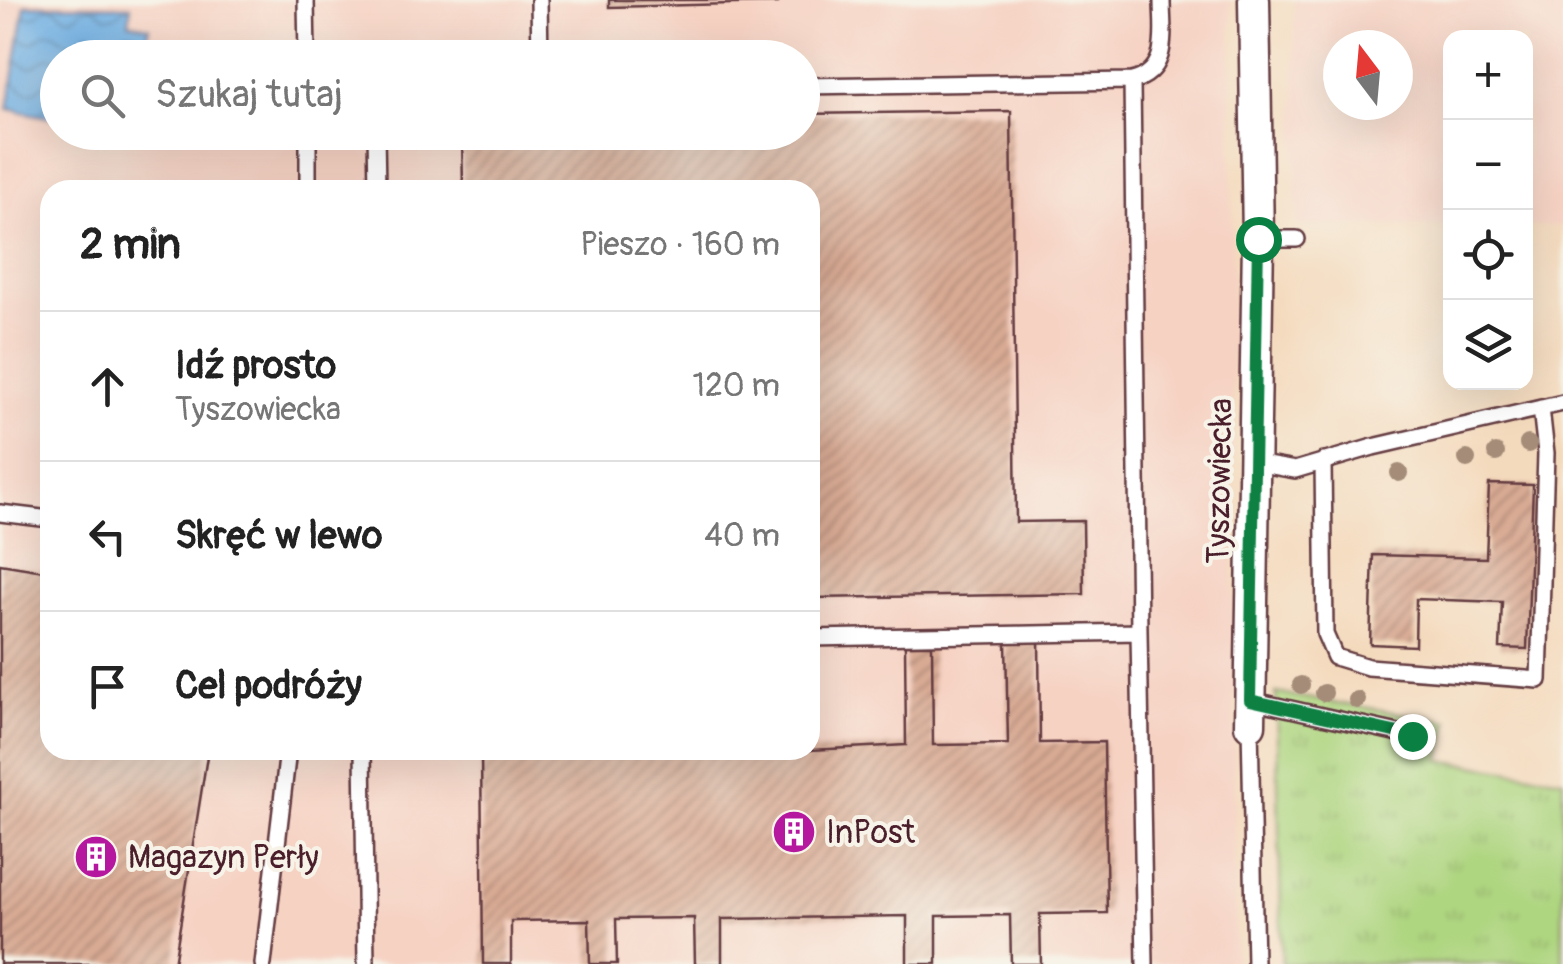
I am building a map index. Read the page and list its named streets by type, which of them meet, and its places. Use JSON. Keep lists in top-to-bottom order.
{
  "streets": {
    "street": ["Tyszowiecka"]
  },
  "places": {
    "building": ["InPost", "Magazyn Perły"]
  },
  "north": "top",
  "page": {
    "map_buttons": ["+", "−"],
    "search": "Szukaj tutaj",
    "heading": ["2 min", "Pieszo · 160 m"],
    "list": [
      ["Idź prosto", "Tyszowiecka", "120 m"],
      ["Skręć w lewo", "40 m"],
      "Cel podróży"
    ]
  }
}
